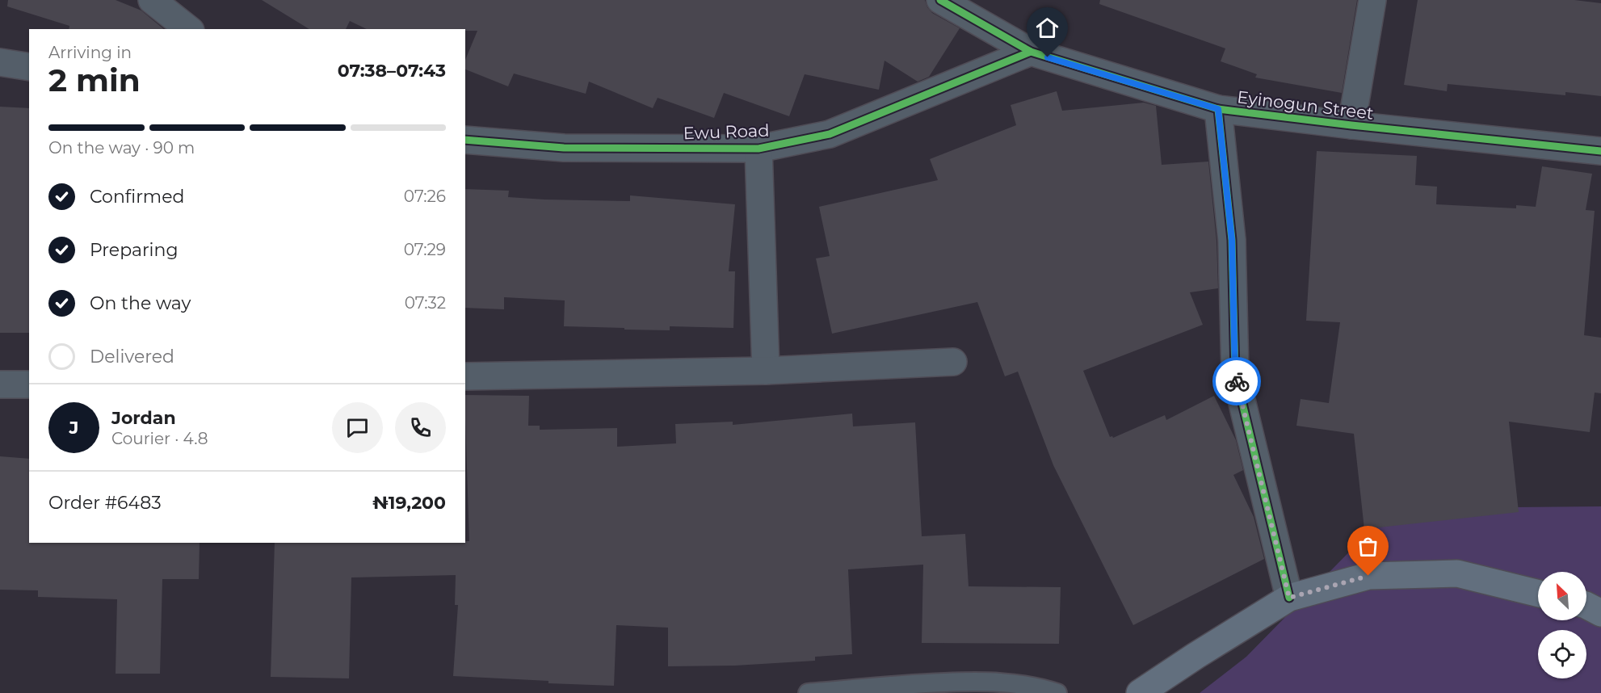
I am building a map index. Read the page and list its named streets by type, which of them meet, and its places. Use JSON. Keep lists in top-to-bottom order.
{
  "streets": {
    "street": ["Eyinogun Street", "Ewu Road"]
  },
  "crossings": [
    ["Eyinogun Street", "Ewu Road"]
  ],
  "north": "top left",
  "page": {
    "heading": ["2 min", "Arriving in", "07:38–07:43"],
    "panel": [
      "Jordan",
      "Courier · 4.8",
      "Order #6483",
      "₦19,200"
    ],
    "bar": "On the way · 90 m",
    "list": [
      ["Confirmed", "07:26"],
      ["Preparing", "07:29"],
      ["On the way", "07:32"],
      "Delivered"
    ],
    "round": "J"
  }
}
